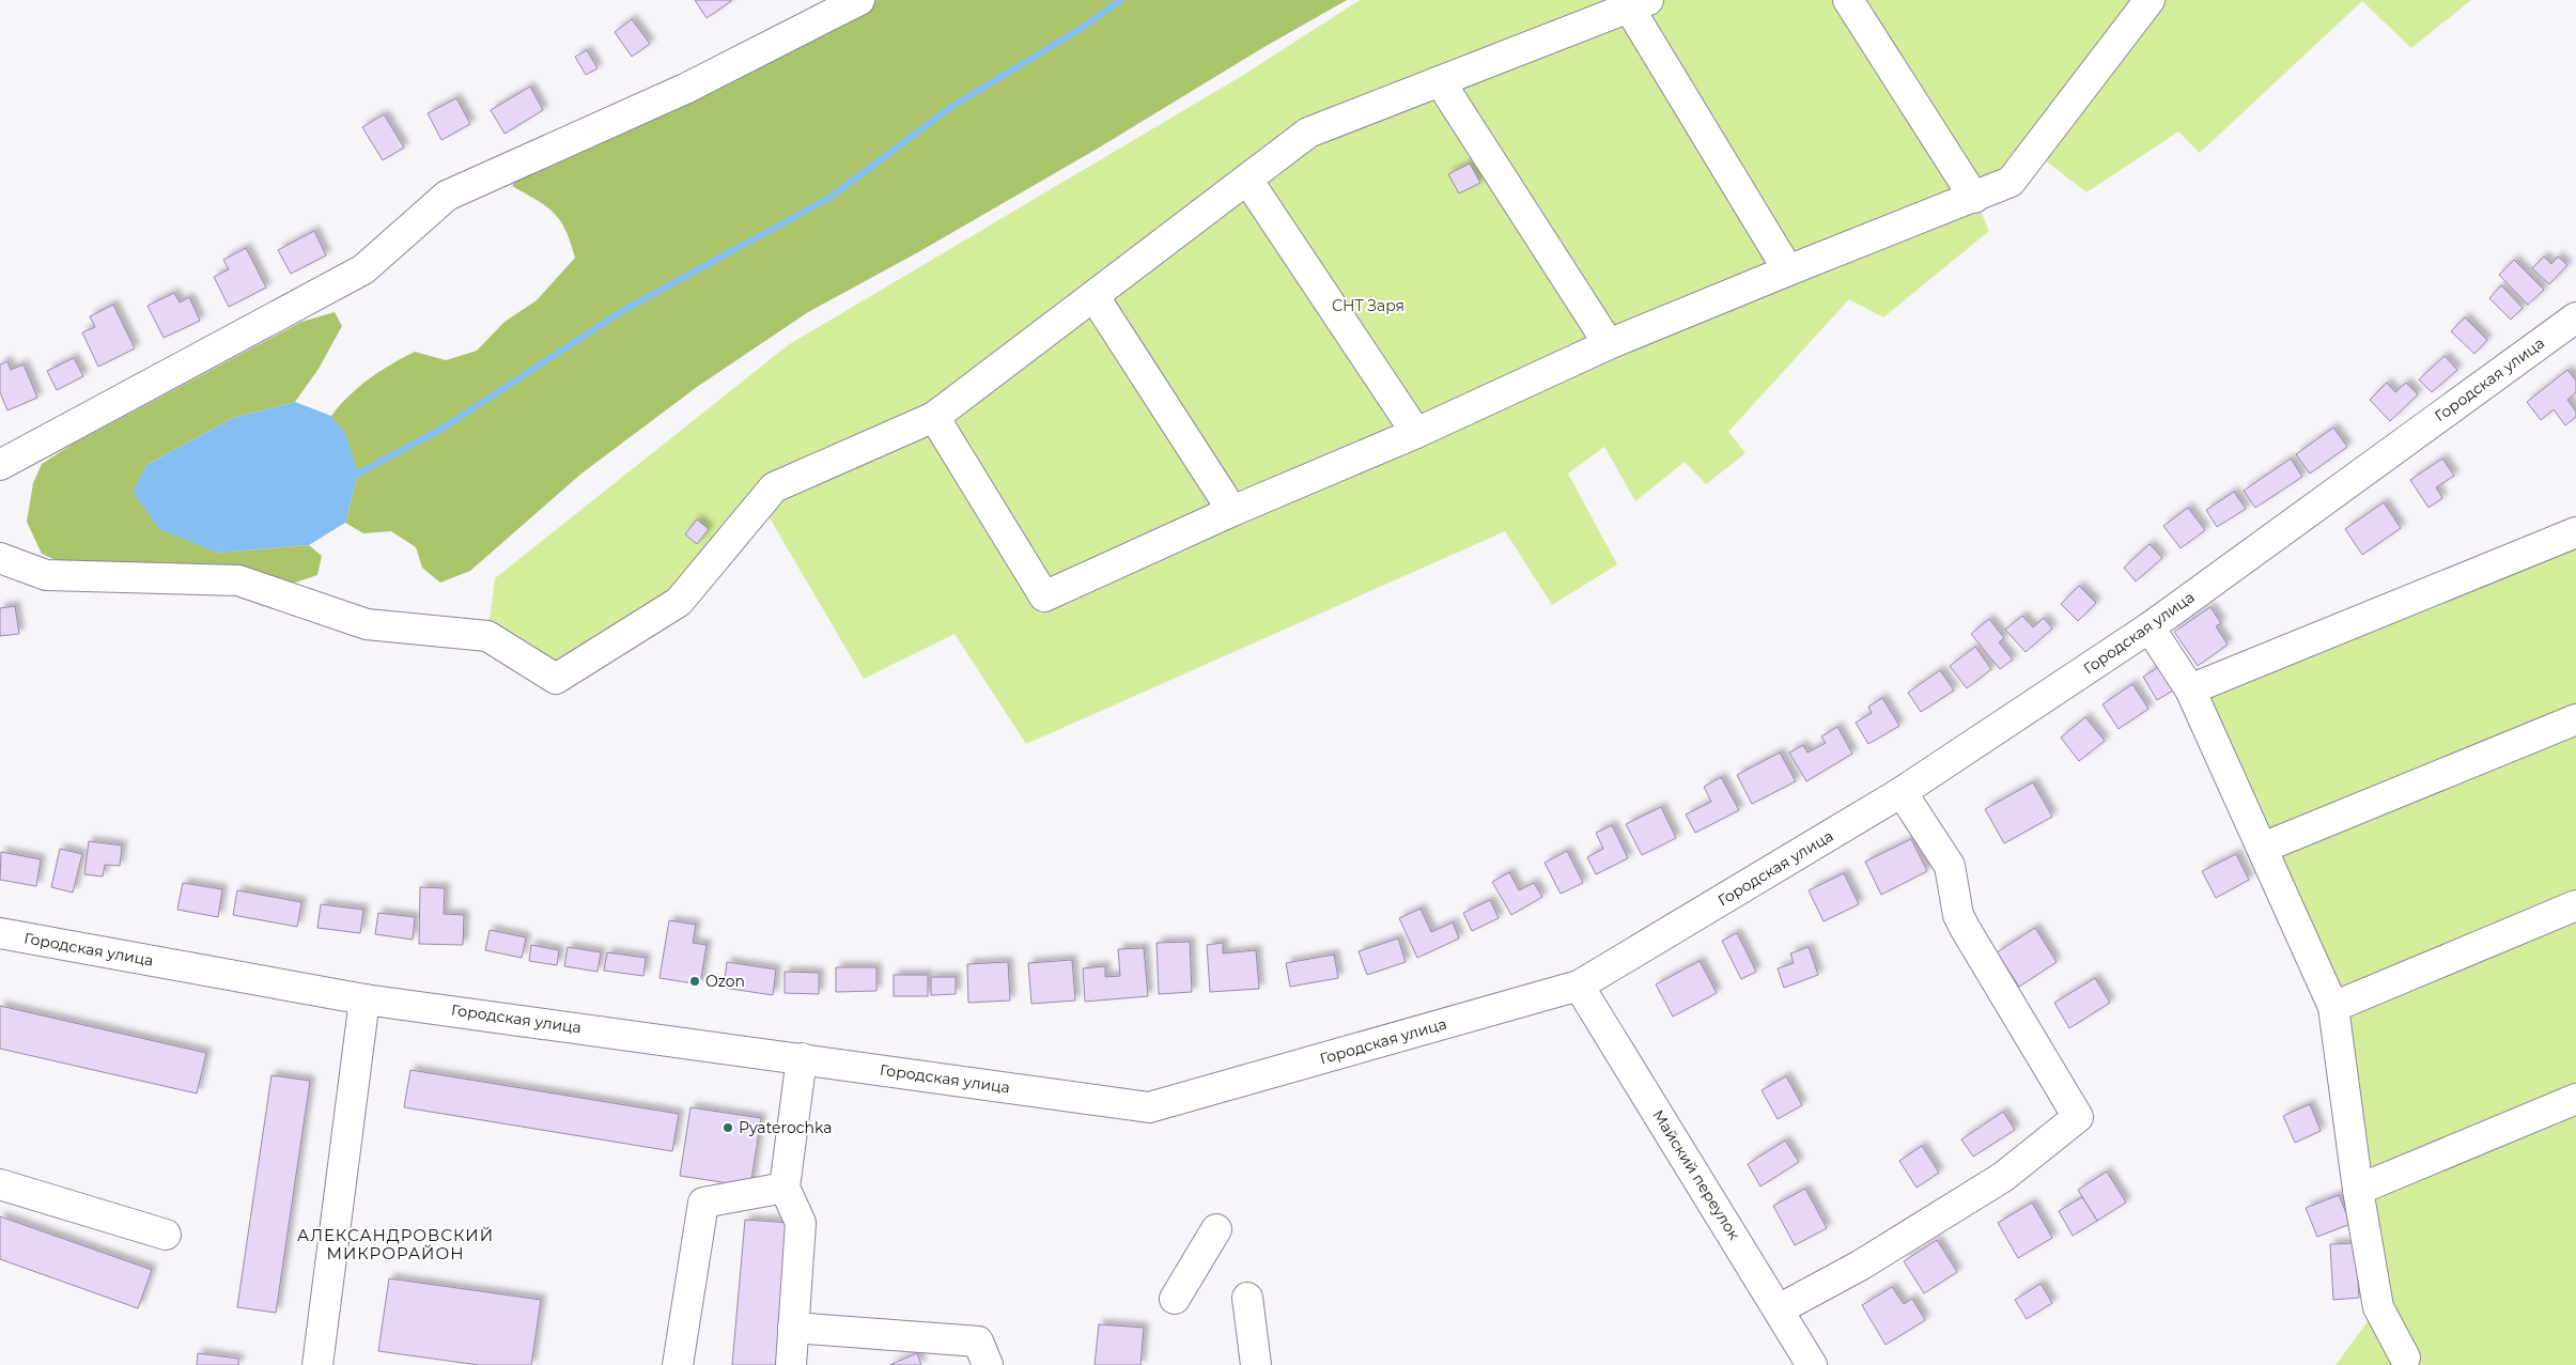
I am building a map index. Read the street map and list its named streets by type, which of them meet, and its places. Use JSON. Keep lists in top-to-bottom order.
{
  "streets": {
    "street": ["Городская улица", "Майский переулок"]
  },
  "crossings": [
    ["Городская улица", "Майский переулок"]
  ],
  "districts": ["АЛЕКСАНДРОВСКИЙ МИКРОРАЙОН"],
  "parks": ["СНТ Заря"],
  "places": ["Ozon", "Pyaterochka"]
}
